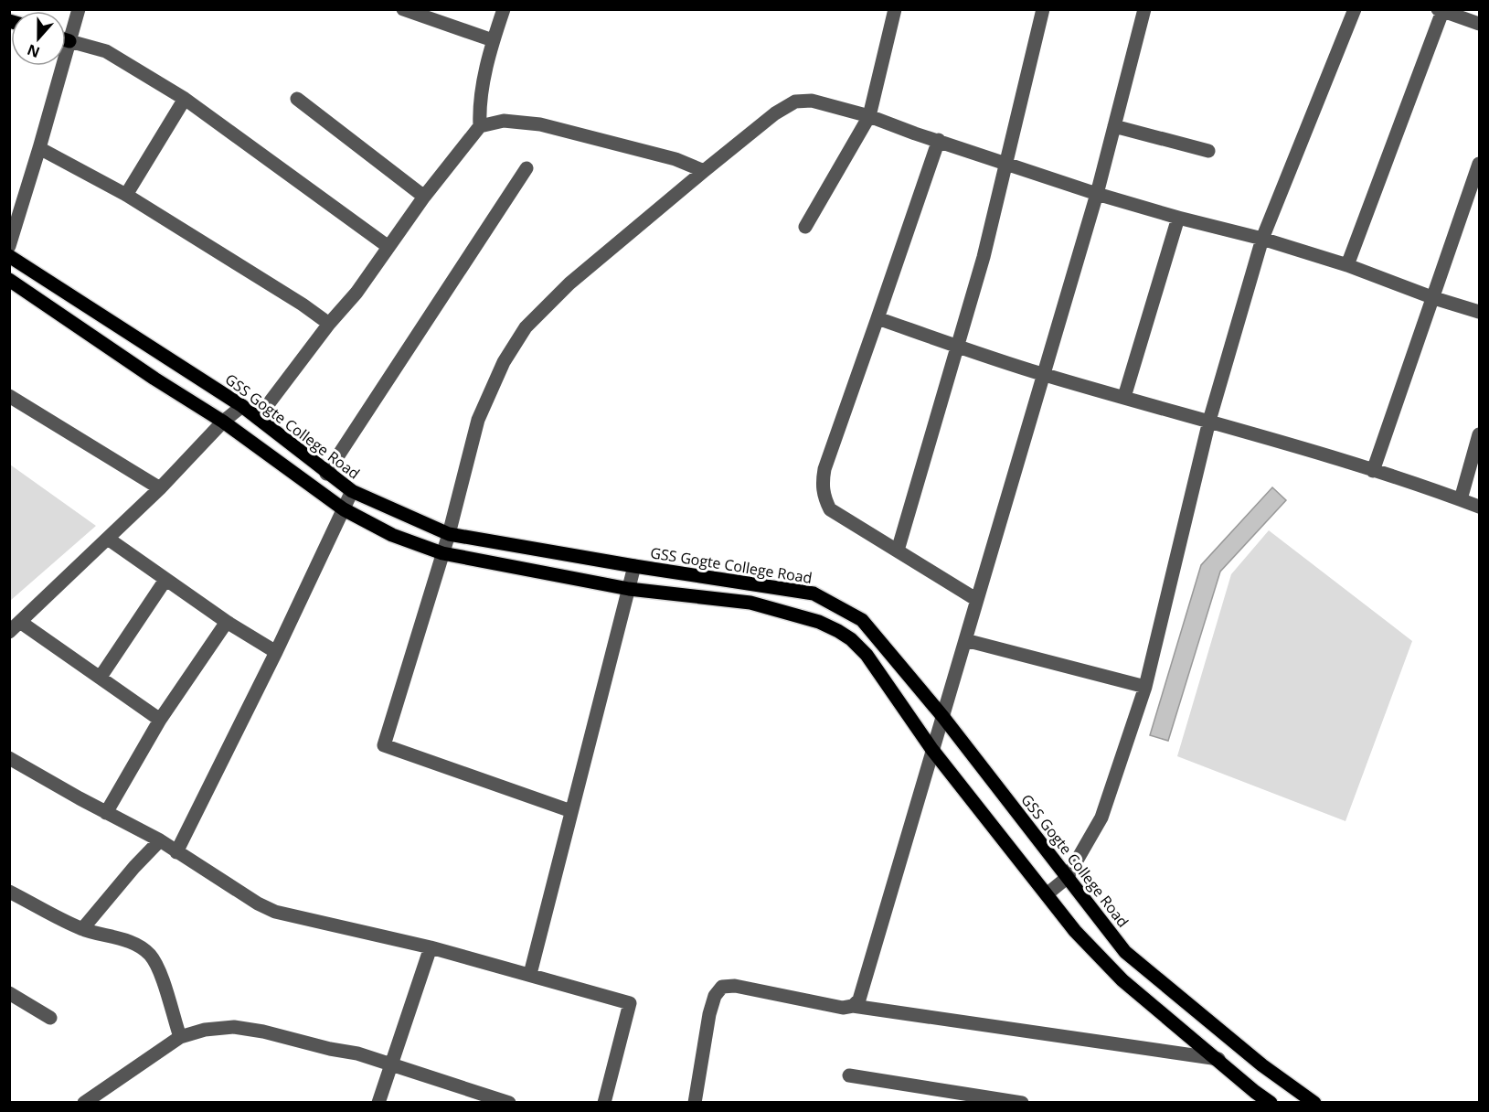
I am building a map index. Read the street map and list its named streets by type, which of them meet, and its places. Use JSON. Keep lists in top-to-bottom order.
{
  "streets": {
    "main road": ["GSS Gogte College Road"]
  },
  "north": "bottom"
}
